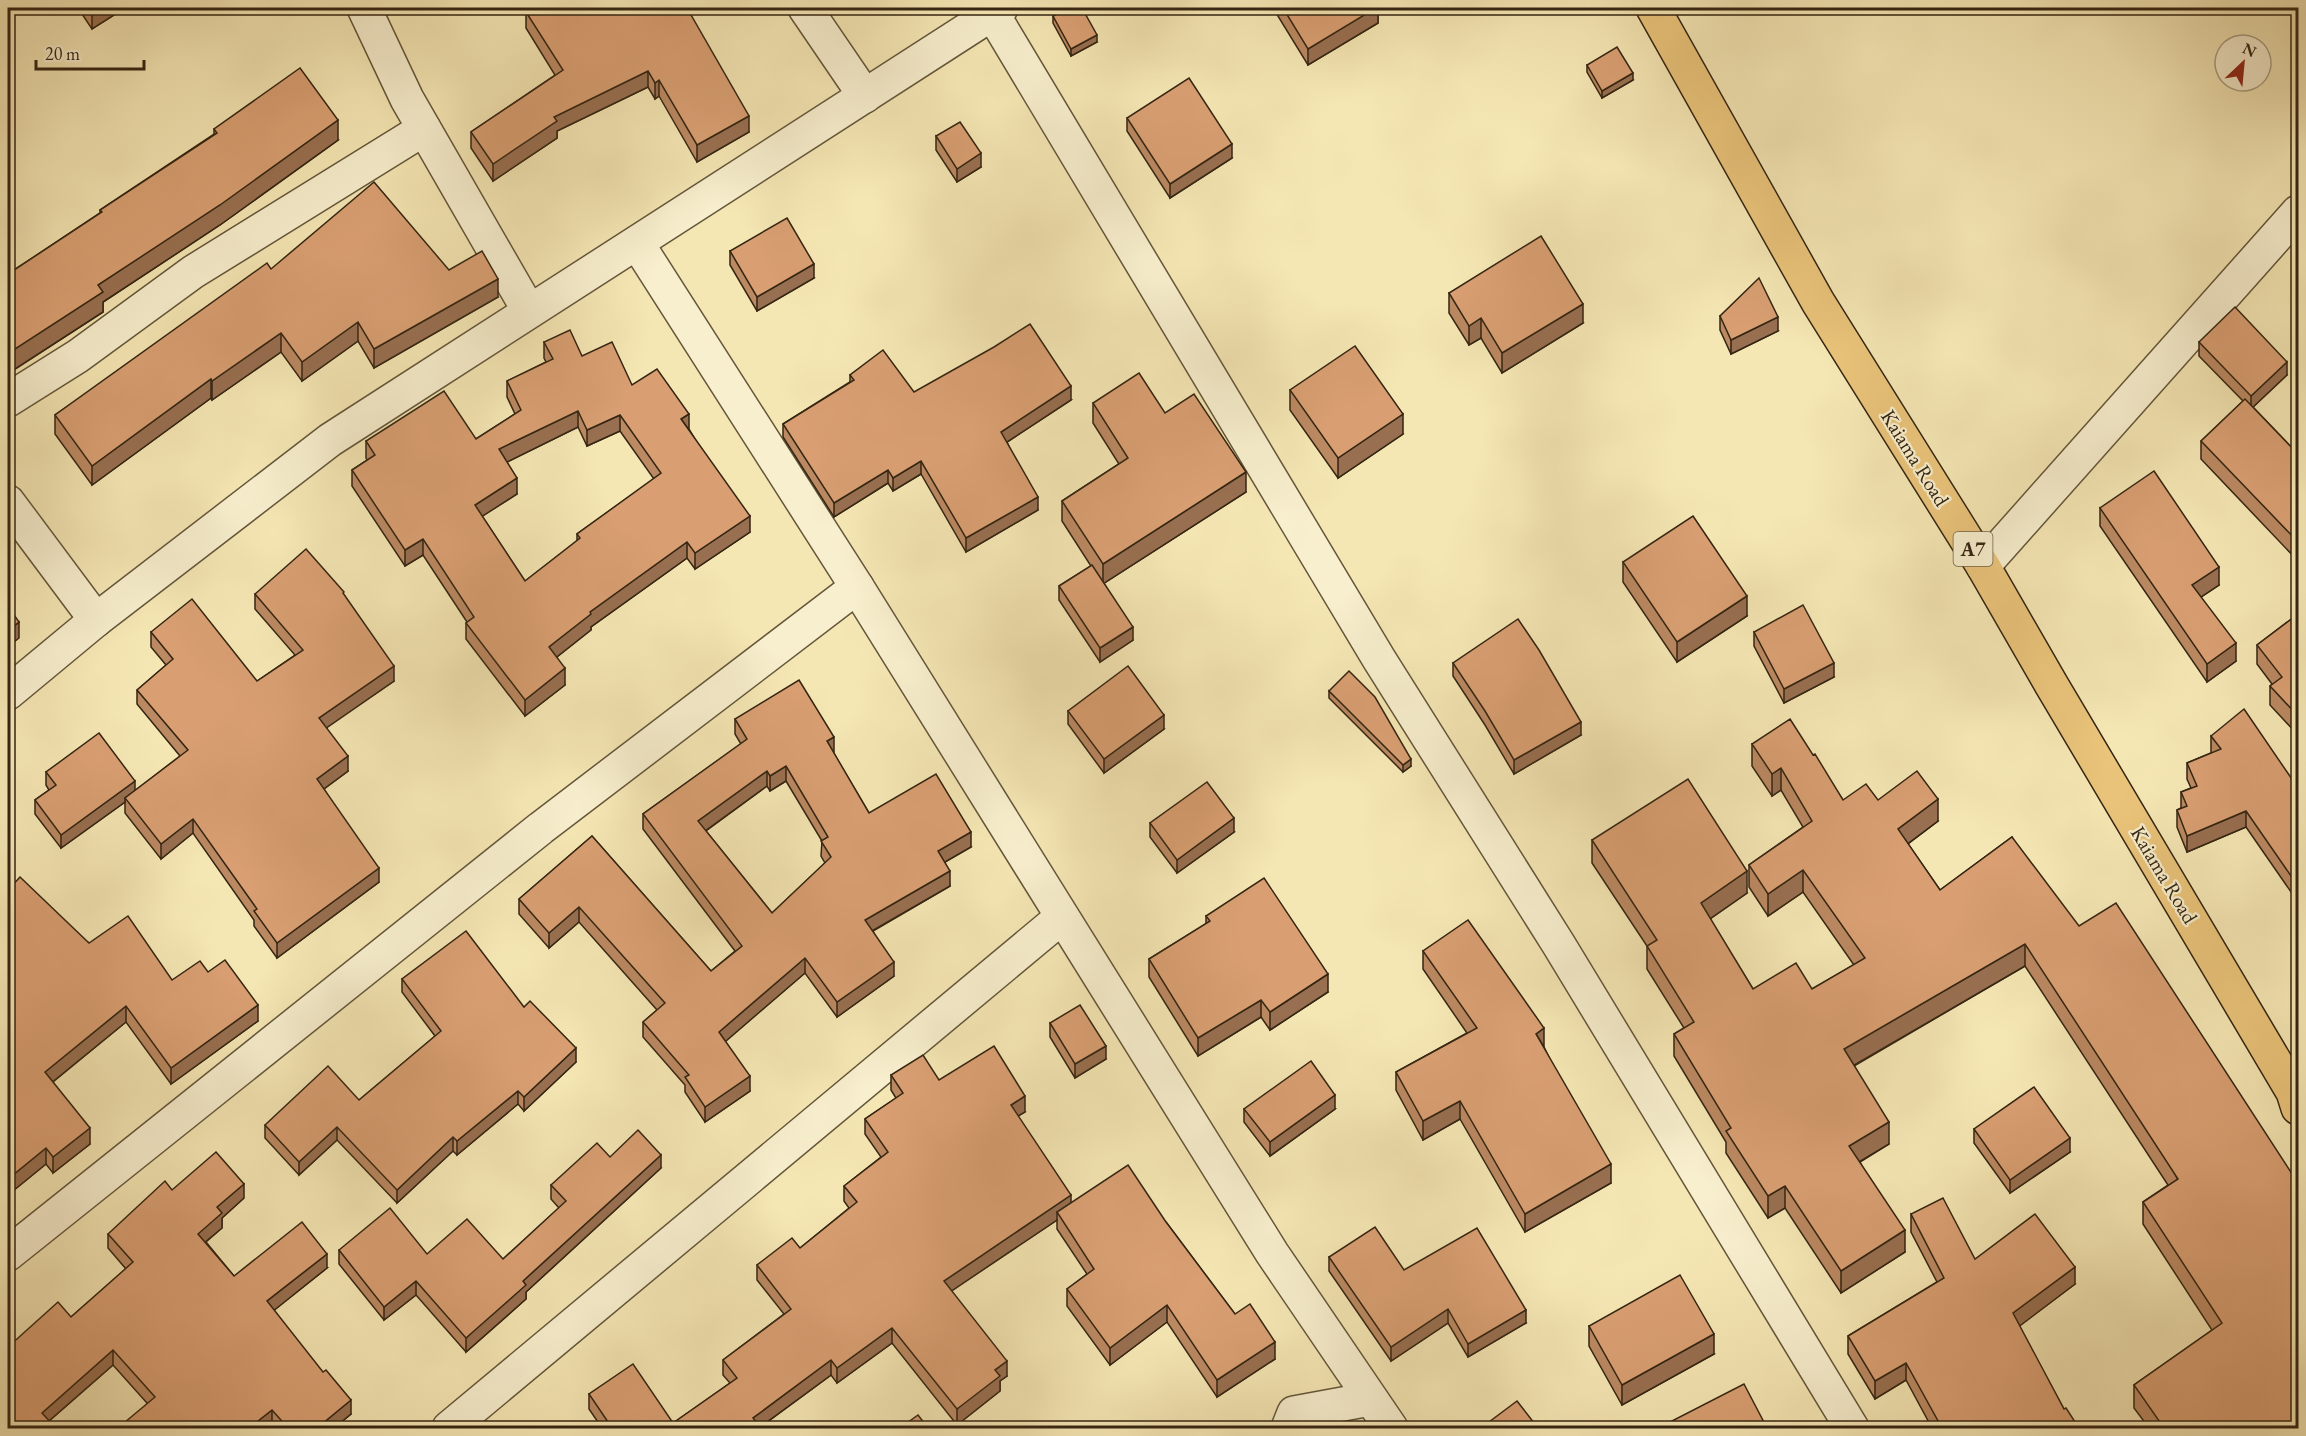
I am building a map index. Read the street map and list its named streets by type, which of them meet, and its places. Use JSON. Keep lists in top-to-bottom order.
{
  "streets": {
    "highway": ["Kaiama Road", "A7"]
  },
  "scale_bar": "20 m",
  "north": "top right"
}
